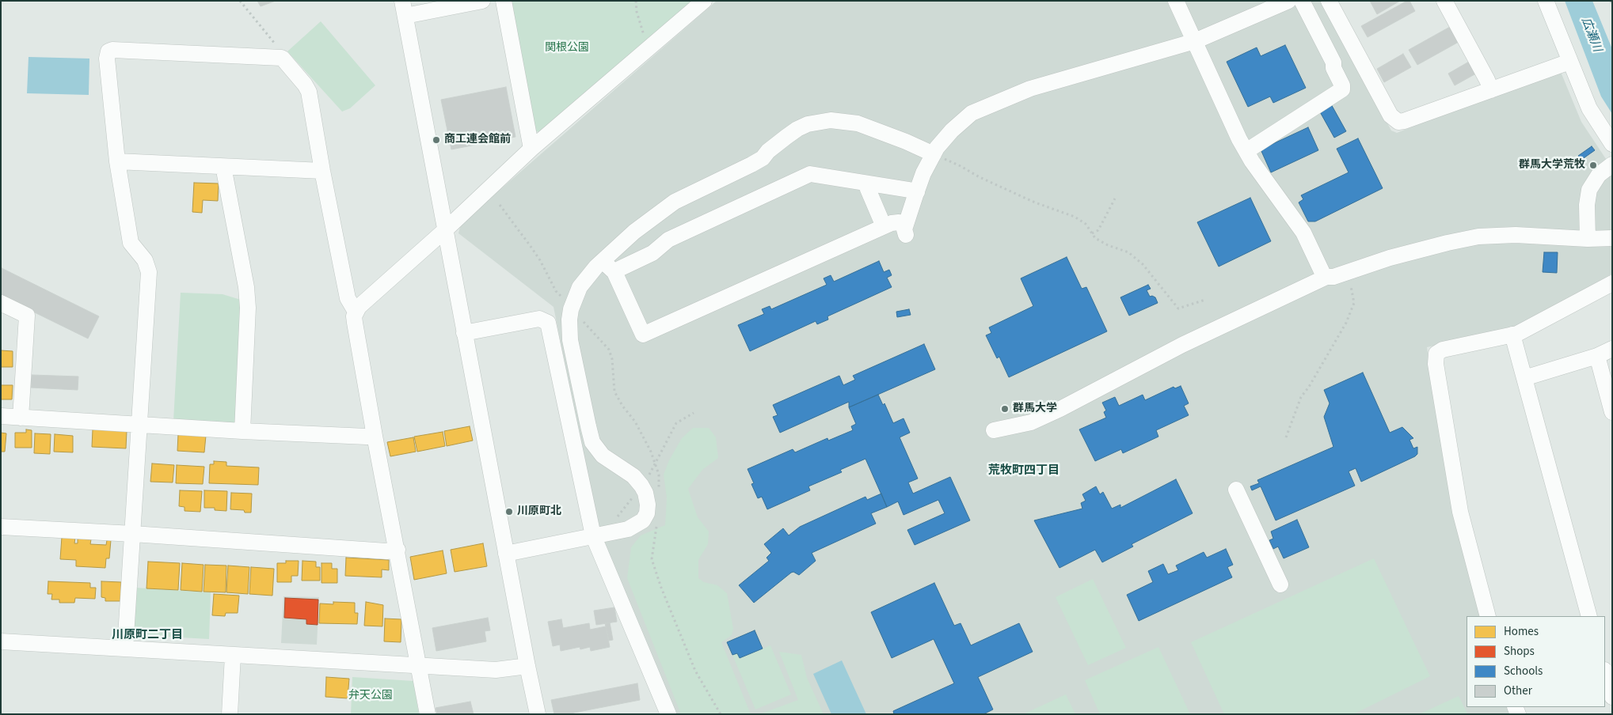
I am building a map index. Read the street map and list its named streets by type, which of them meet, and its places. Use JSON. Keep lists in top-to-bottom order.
{
  "districts": ["荒牧町四丁目", "川原町二丁目"],
  "water": ["広瀬川"],
  "parks": ["関根公園", "弁天公園"],
  "places": [
    "商工連会館前",
    "群馬大学荒牧",
    "群馬大学",
    "川原町北"
  ],
  "legend": [
    "Homes",
    "Shops",
    "Schools",
    "Other"
  ]
}
